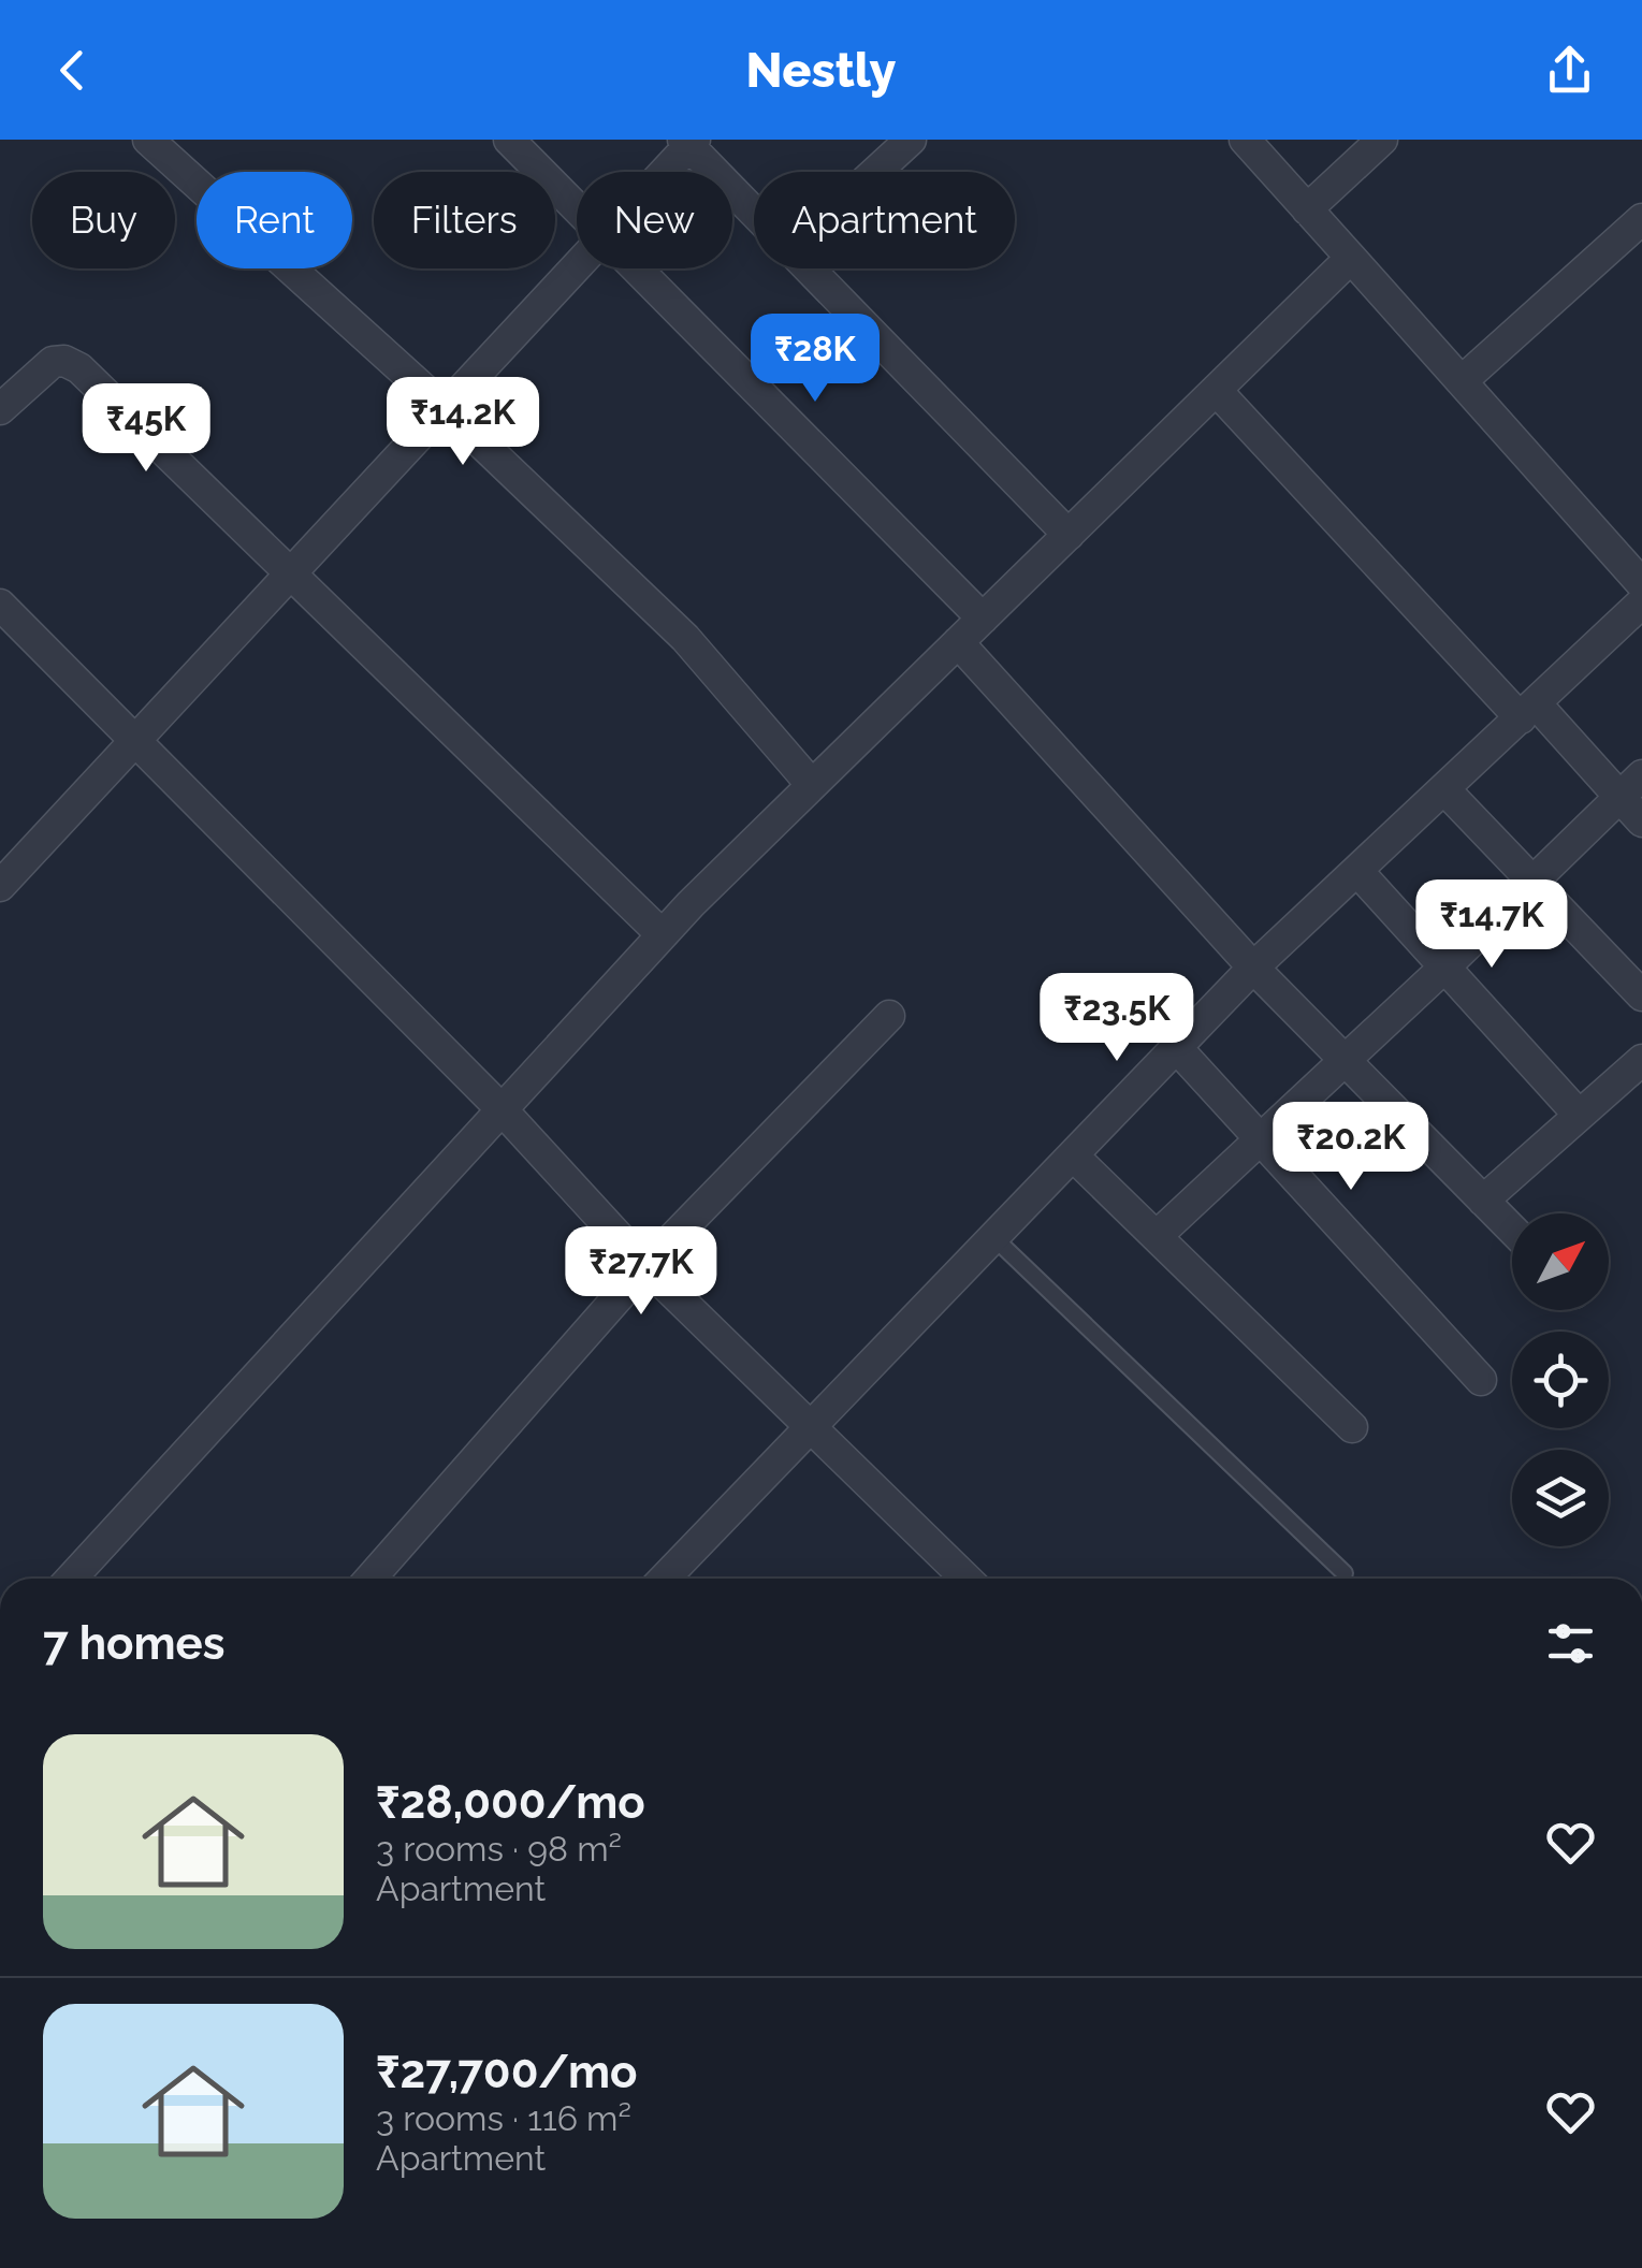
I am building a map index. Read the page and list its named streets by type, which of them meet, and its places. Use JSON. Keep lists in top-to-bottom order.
{
  "north": "top right",
  "page": {
    "header": "Nestly",
    "chip": [
      "Buy",
      "Rent",
      "Filters",
      "New",
      "Apartment"
    ],
    "price": [
      "₹28K",
      "₹14.2K",
      "₹45K",
      "₹14.7K",
      "₹23.5K",
      "₹20.2K",
      "₹27.7K"
    ],
    "heading": "7 homes",
    "list": [
      {
        "name": "₹28,000/mo",
        "note": "3 rooms · 98 m² · Apartment"
      },
      {
        "name": "₹27,700/mo",
        "note": "3 rooms · 116 m² · Apartment"
      }
    ]
  }
}
